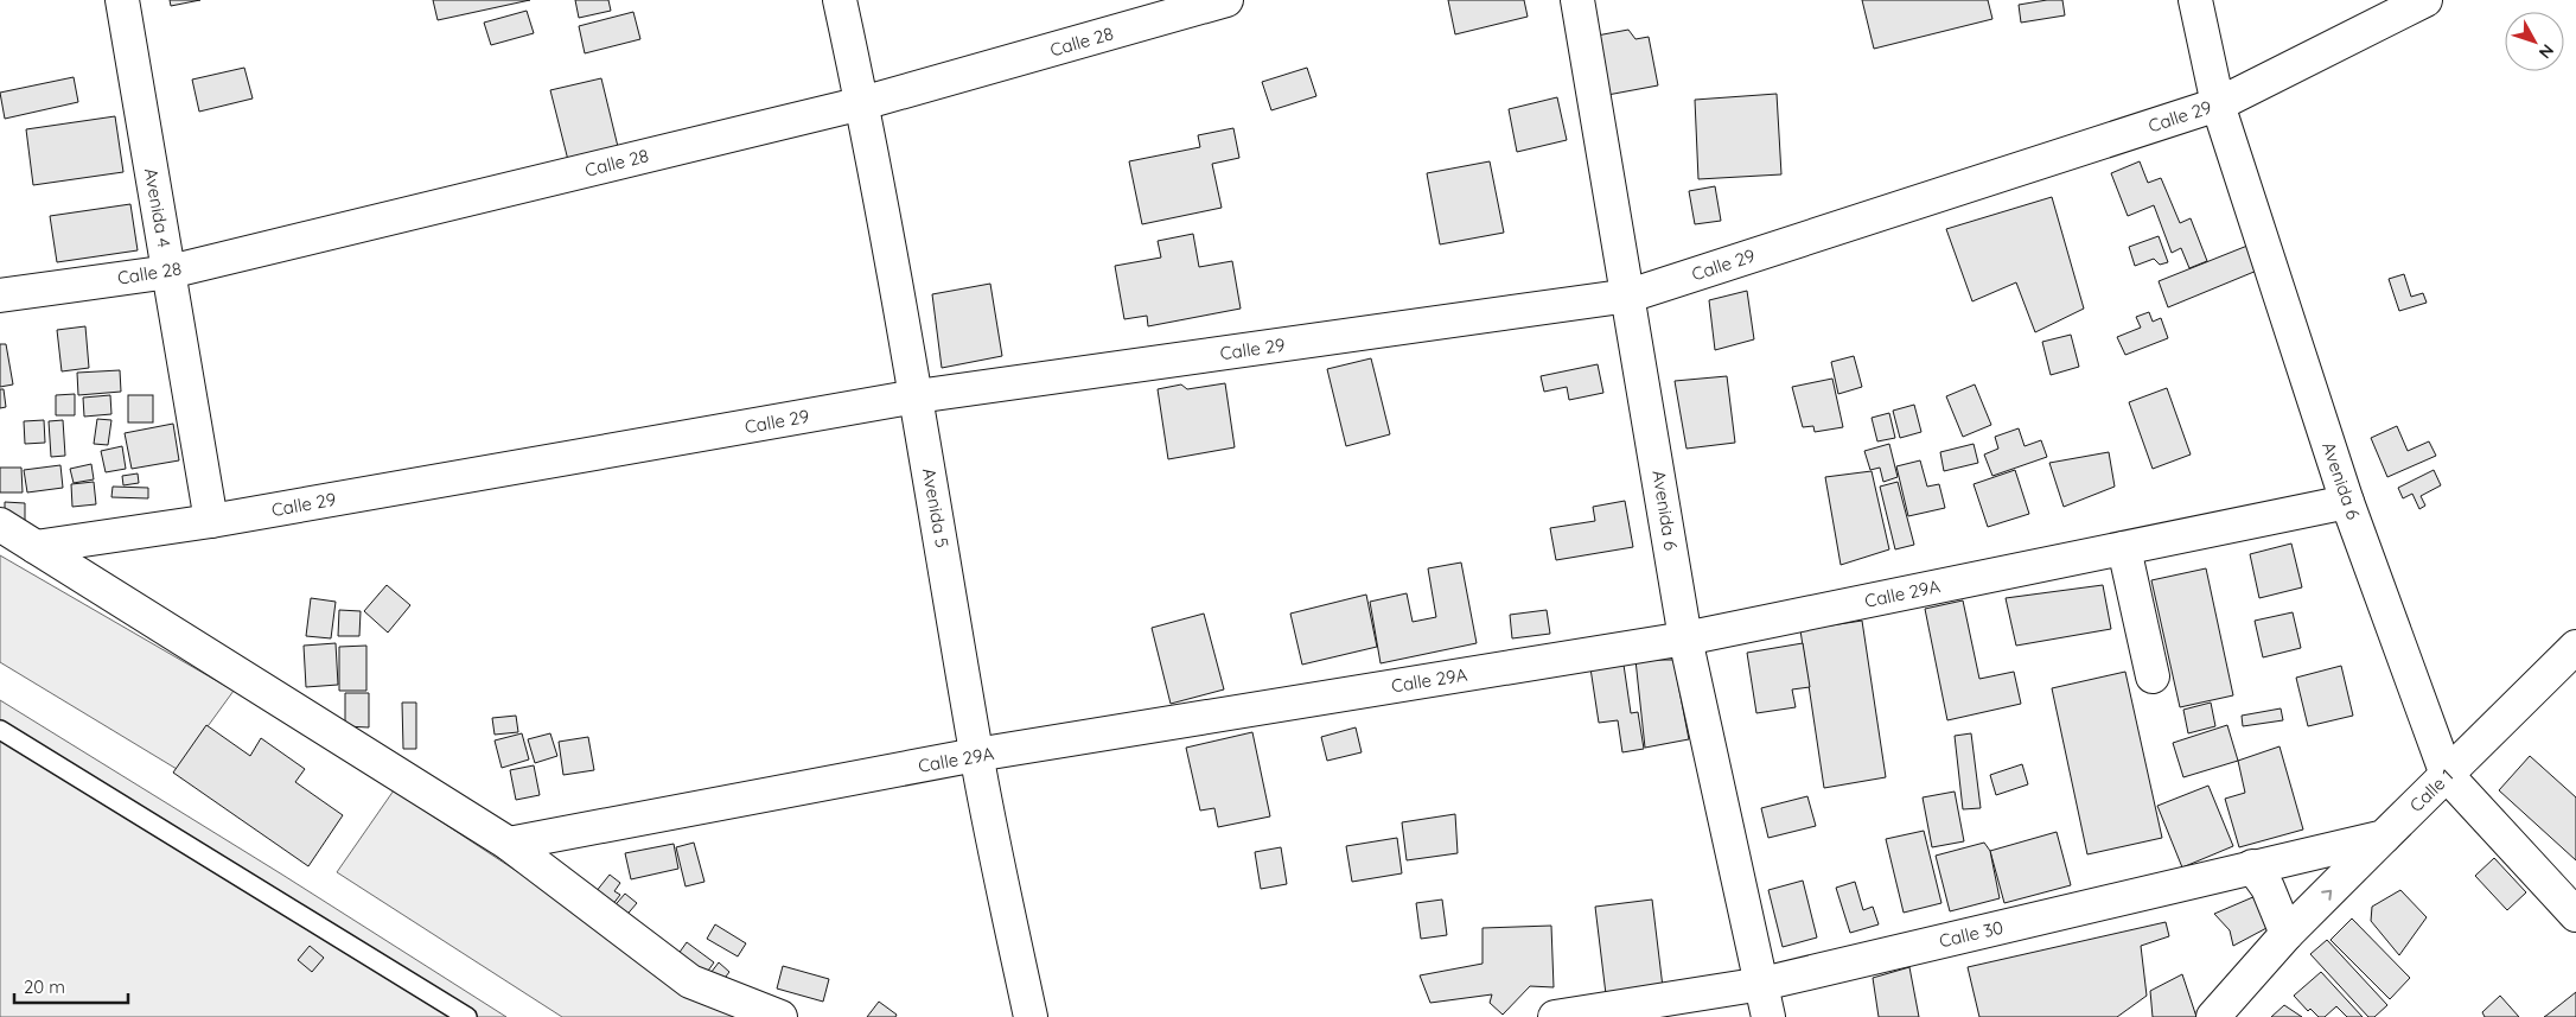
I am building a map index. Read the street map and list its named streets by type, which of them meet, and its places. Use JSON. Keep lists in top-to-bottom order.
{
  "streets": {
    "street": [
      "Calle 28",
      "Calle 29",
      "Avenida 4",
      "Avenida 6",
      "Avenida 5",
      "Calle 29A",
      "Calle 1",
      "Calle 30"
    ]
  },
  "crossings": [
    ["Calle 28", "Avenida 4"],
    ["Calle 28", "Avenida 5"],
    ["Calle 29", "Avenida 4"],
    ["Calle 29", "Avenida 6"],
    ["Calle 29", "Avenida 5"],
    ["Avenida 6", "Calle 29A"],
    ["Avenida 6", "Calle 1"],
    ["Avenida 6", "Calle 30"],
    ["Avenida 5", "Calle 29A"],
    ["Calle 1", "Calle 30"]
  ],
  "scale_bar": "20 m",
  "north": "bottom right"
}
